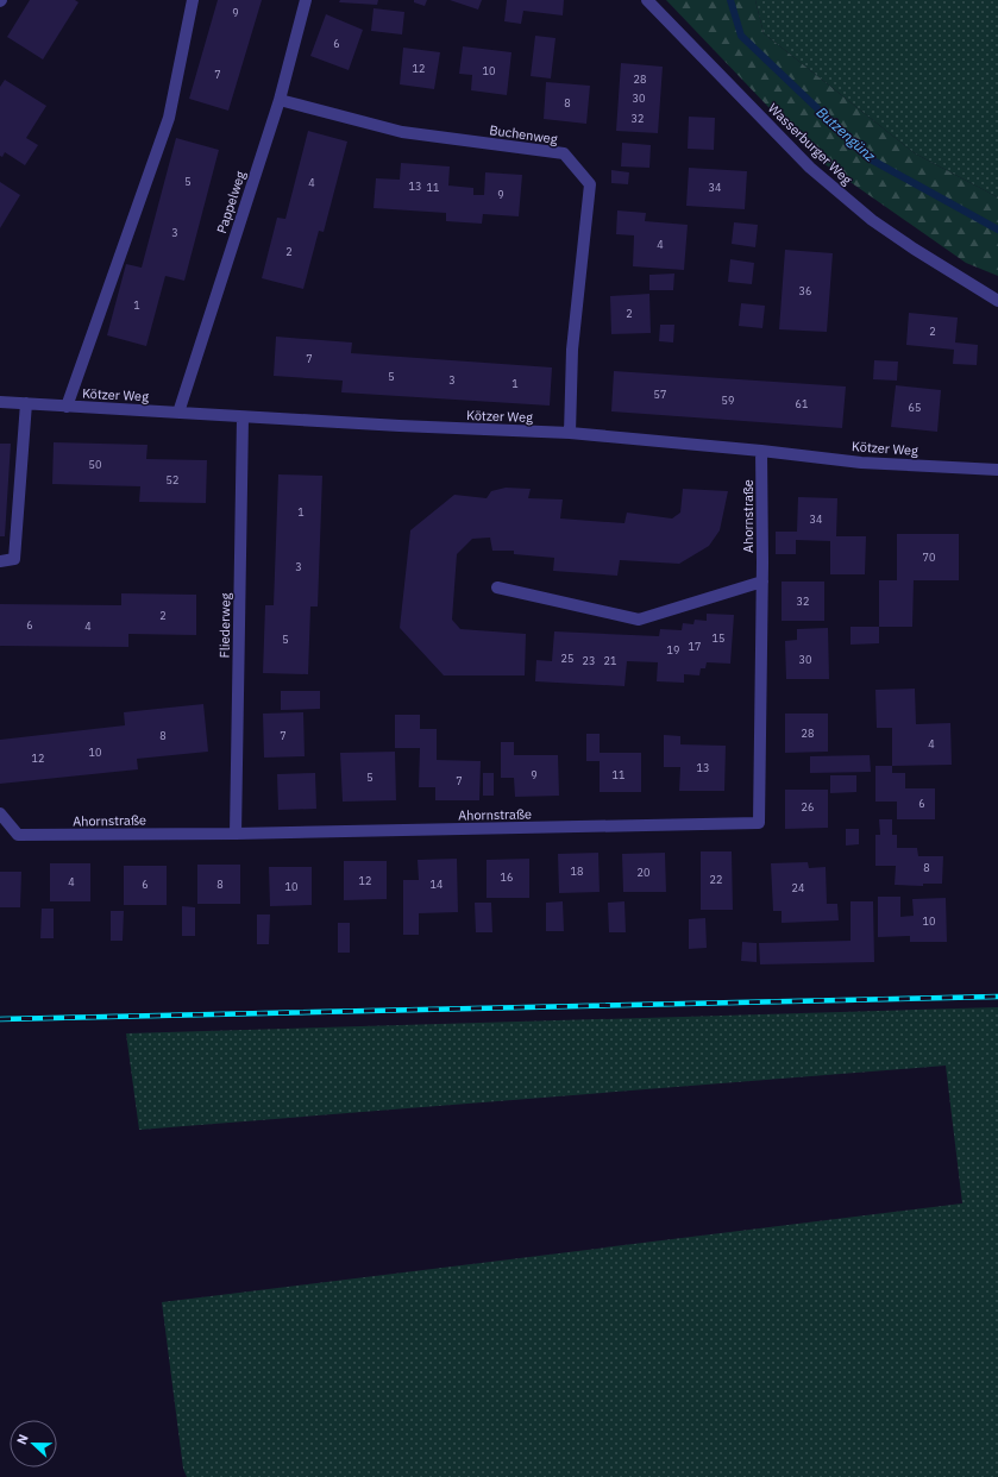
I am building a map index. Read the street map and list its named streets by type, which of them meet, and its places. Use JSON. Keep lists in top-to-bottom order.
{
  "streets": {
    "street": [
      "Buchenweg",
      "Wasserburger Weg",
      "Pappelweg",
      "Kötzer Weg",
      "Ahornstraße",
      "Fliederweg"
    ]
  },
  "crossings": [
    ["Buchenweg", "Pappelweg"],
    ["Buchenweg", "Kötzer Weg"],
    ["Pappelweg", "Kötzer Weg"],
    ["Kötzer Weg", "Ahornstraße"],
    ["Kötzer Weg", "Fliederweg"],
    ["Ahornstraße", "Fliederweg"]
  ],
  "water": ["Butzengünz"],
  "house_numbers": [
    "9",
    "6",
    "12",
    "10",
    "7",
    "28",
    "30",
    "8",
    "32",
    "5",
    "4",
    "13",
    "11",
    "34",
    "9",
    "3",
    "4",
    "2",
    "36",
    "1",
    "2",
    "2",
    "7",
    "5",
    "3",
    "1",
    "57",
    "59",
    "61",
    "65",
    "50",
    "52",
    "1",
    "34",
    "70",
    "3",
    "32",
    "2",
    "6",
    "4",
    "15",
    "5",
    "17",
    "19",
    "25",
    "30",
    "23",
    "21",
    "28",
    "8",
    "7",
    "4",
    "10",
    "12",
    "13",
    "9",
    "11",
    "5",
    "7",
    "6",
    "26",
    "8",
    "18",
    "20",
    "16",
    "22",
    "12",
    "4",
    "6",
    "8",
    "14",
    "10",
    "24",
    "10"
  ],
  "north": "left"
}
